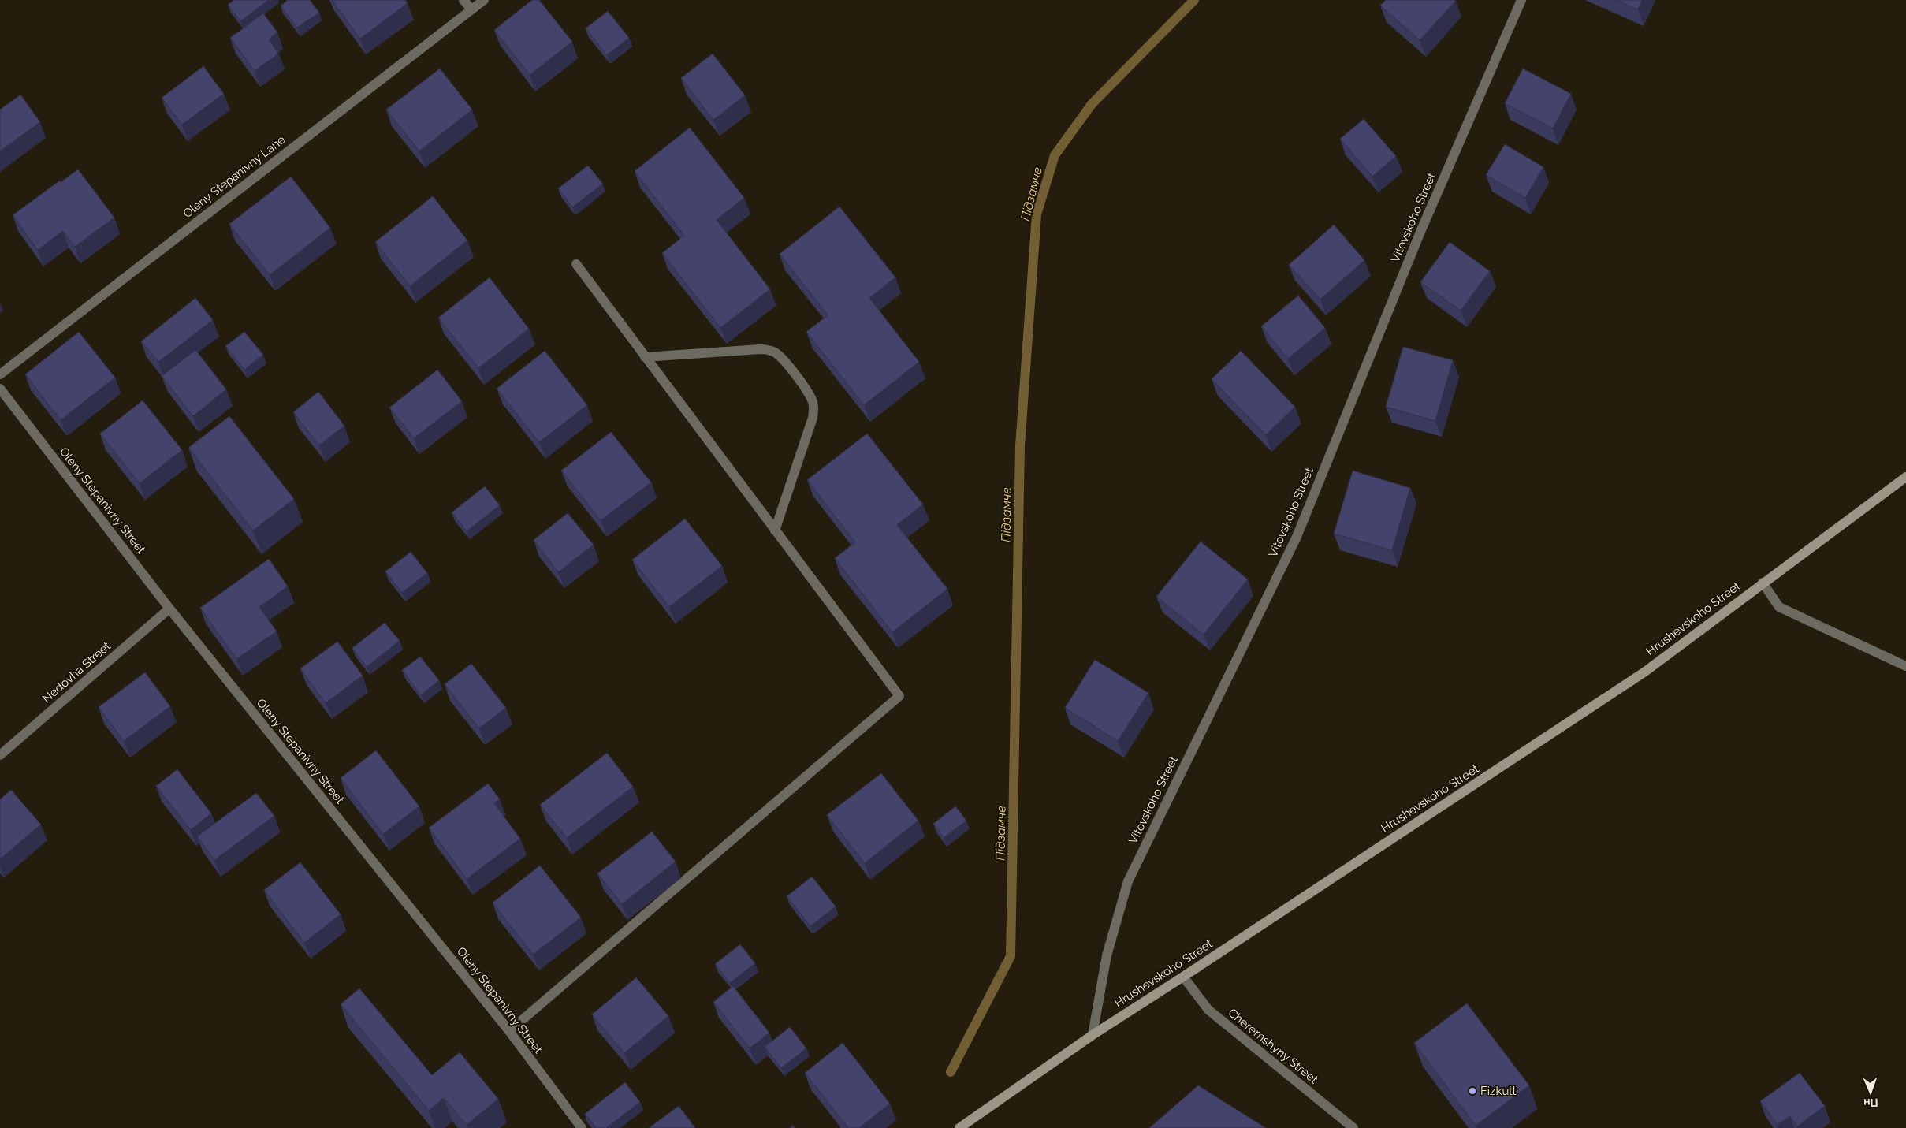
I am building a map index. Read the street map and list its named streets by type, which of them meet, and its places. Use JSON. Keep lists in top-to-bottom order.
{
  "streets": {
    "street": [
      "Oleny Stepanivny Lane",
      "Vitovskoho Street",
      "Oleny Stepanivny Street",
      "Hrushevskoho Street",
      "Nedovha Street",
      "Cheremshyny Street"
    ]
  },
  "crossings": [
    ["Vitovskoho Street", "Hrushevskoho Street"],
    ["Oleny Stepanivny Street", "Nedovha Street"],
    ["Hrushevskoho Street", "Cheremshyny Street"]
  ],
  "water": ["Підзамче"],
  "places": ["Fizkult"],
  "north": "bottom"
}
